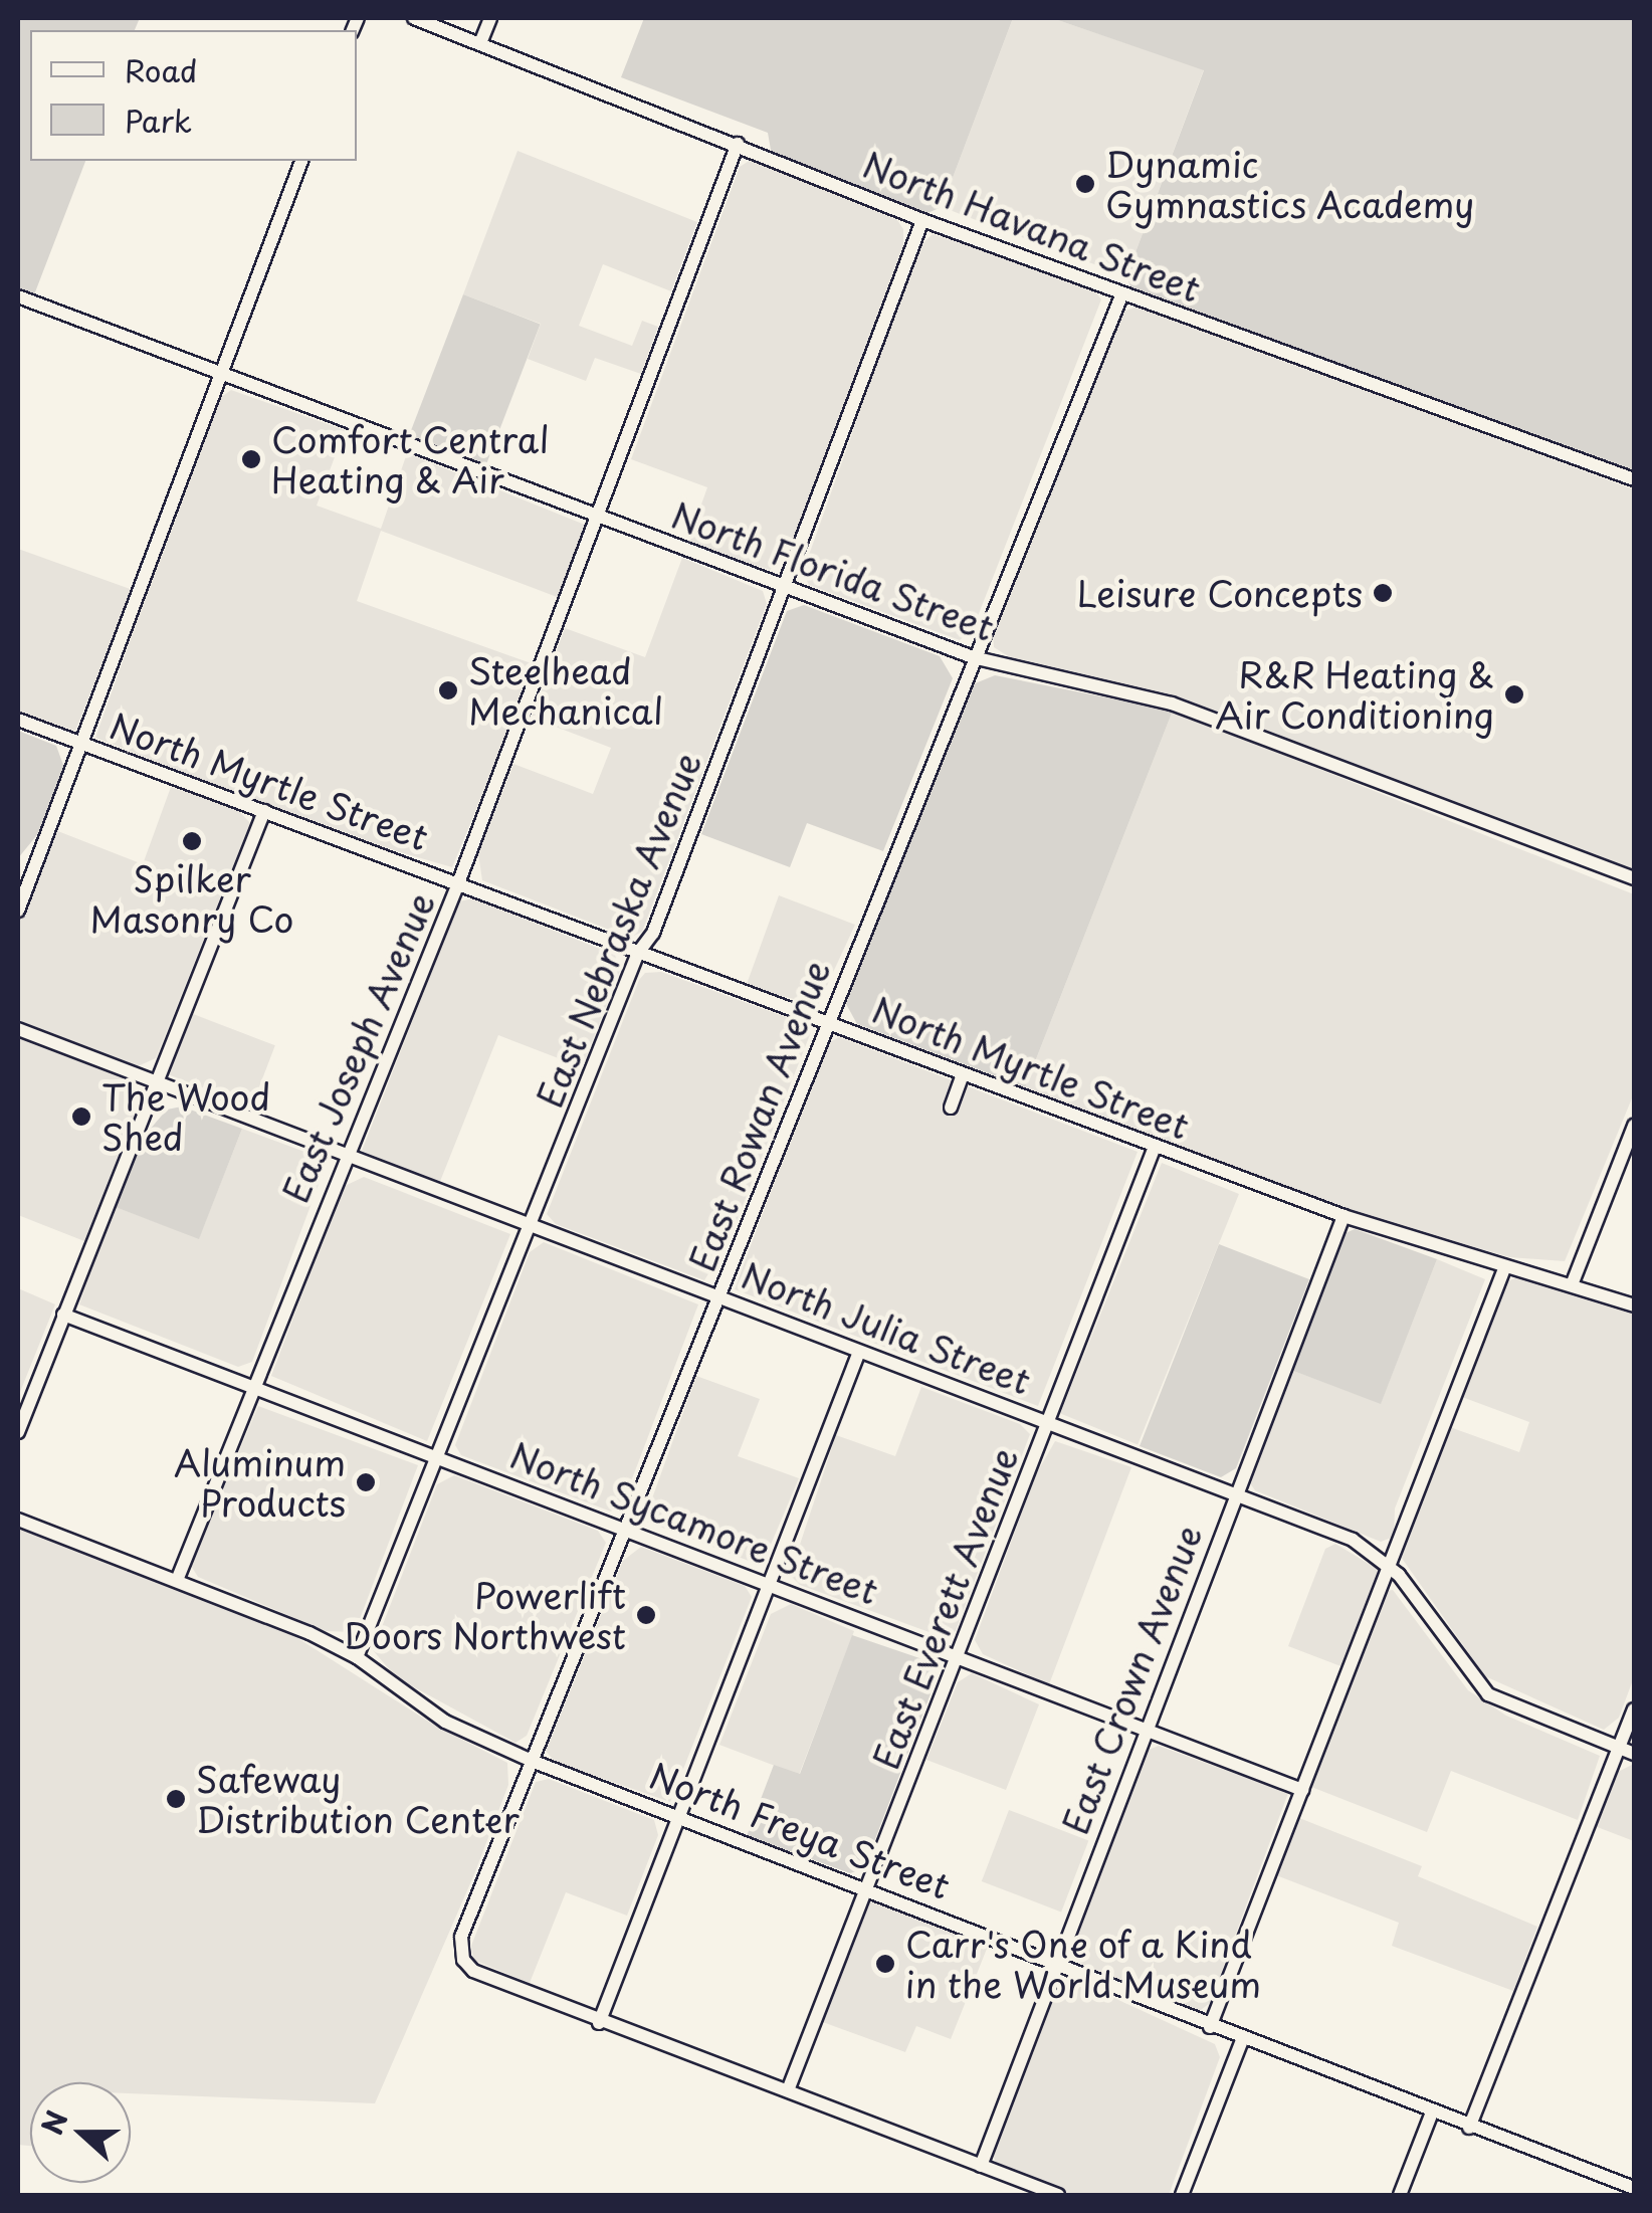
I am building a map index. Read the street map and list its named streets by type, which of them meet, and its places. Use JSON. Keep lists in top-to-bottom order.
{
  "streets": {
    "street": [
      "North Havana Street",
      "North Florida Street",
      "North Myrtle Street",
      "East Nebraska Avenue",
      "East Joseph Avenue",
      "East Rowan Avenue",
      "North Julia Street",
      "North Sycamore Street",
      "East Everett Avenue",
      "East Crown Avenue",
      "North Freya Street"
    ]
  },
  "crossings": [
    ["North Havana Street", "East Nebraska Avenue"],
    ["North Havana Street", "East Joseph Avenue"],
    ["North Havana Street", "East Rowan Avenue"],
    ["North Florida Street", "East Nebraska Avenue"],
    ["North Florida Street", "East Joseph Avenue"],
    ["North Florida Street", "East Rowan Avenue"],
    ["North Myrtle Street", "East Nebraska Avenue"],
    ["North Myrtle Street", "East Joseph Avenue"],
    ["North Myrtle Street", "East Rowan Avenue"],
    ["North Myrtle Street", "East Everett Avenue"],
    ["North Myrtle Street", "East Crown Avenue"],
    ["East Nebraska Avenue", "North Julia Street"],
    ["East Nebraska Avenue", "North Sycamore Street"],
    ["East Nebraska Avenue", "North Freya Street"],
    ["East Joseph Avenue", "North Julia Street"],
    ["East Joseph Avenue", "North Sycamore Street"],
    ["East Joseph Avenue", "North Freya Street"],
    ["East Rowan Avenue", "North Julia Street"],
    ["East Rowan Avenue", "North Sycamore Street"],
    ["East Rowan Avenue", "North Freya Street"],
    ["North Julia Street", "East Everett Avenue"],
    ["North Julia Street", "East Crown Avenue"],
    ["North Sycamore Street", "East Everett Avenue"],
    ["North Sycamore Street", "East Crown Avenue"],
    ["East Everett Avenue", "North Freya Street"],
    ["East Crown Avenue", "North Freya Street"]
  ],
  "places": [
    "Dynamic Gymnastics Academy",
    "Comfort Central Heating & Air",
    "Leisure Concepts",
    "Steelhead Mechanical",
    "R&R Heating & Air Conditioning",
    "Spilker Masonry Co",
    "The Wood Shed",
    "Aluminum Products",
    "Powerlift Doors Northwest",
    "Safeway Distribution Center",
    "Carr's One of a Kind in the World Museum"
  ],
  "legend": ["Road", "Park"],
  "north": "left"
}
